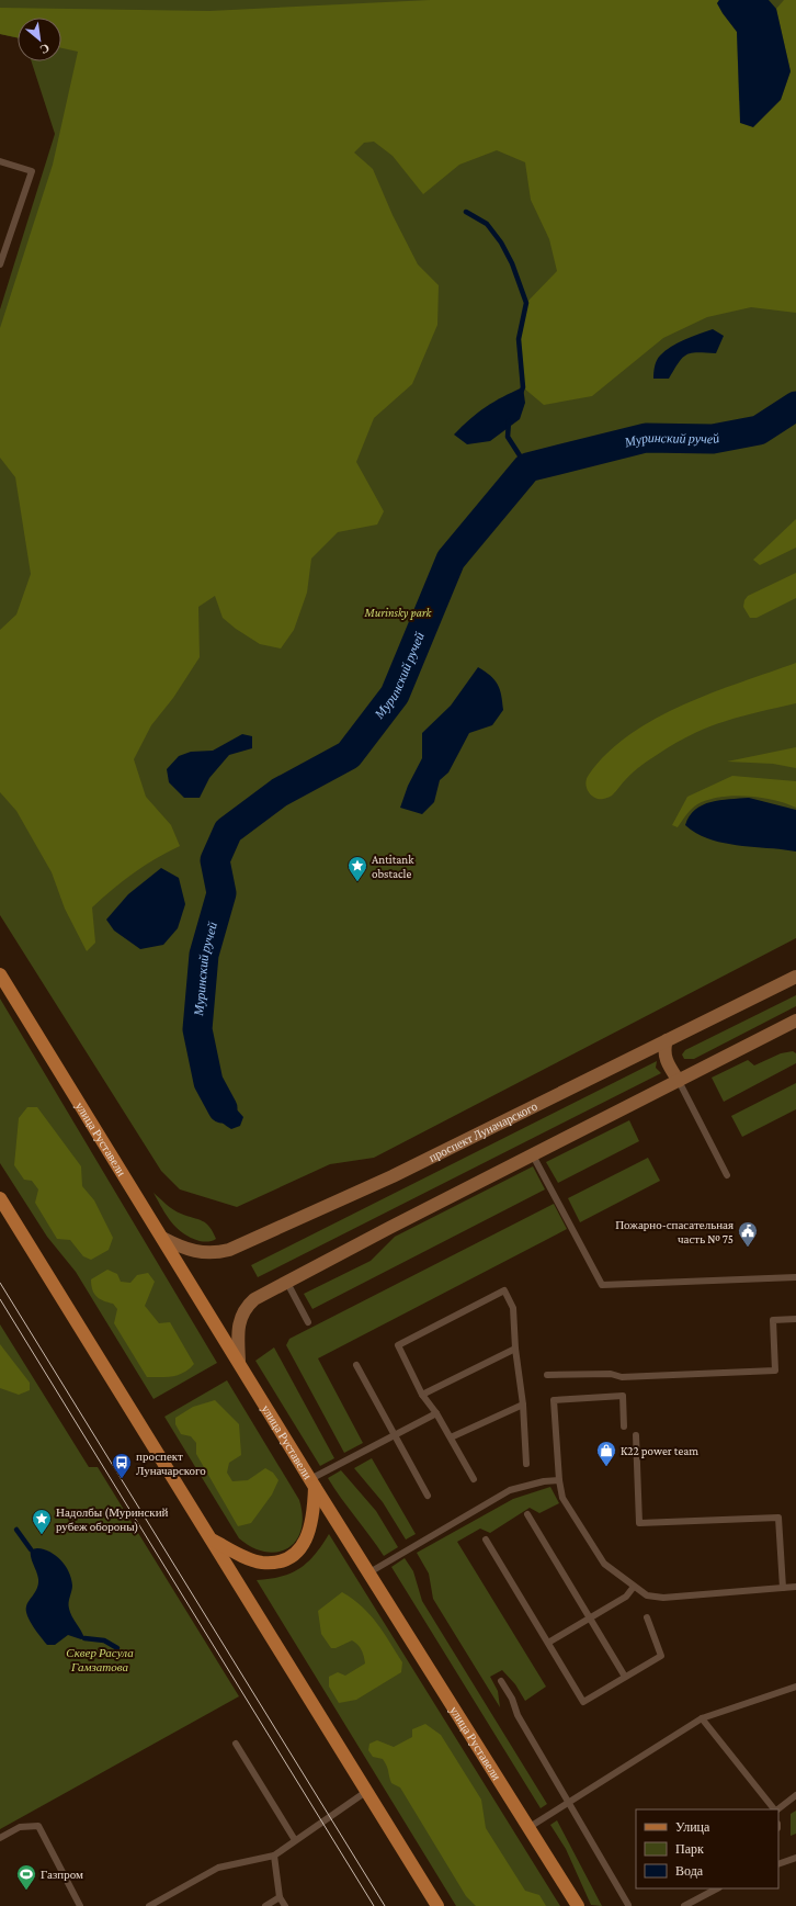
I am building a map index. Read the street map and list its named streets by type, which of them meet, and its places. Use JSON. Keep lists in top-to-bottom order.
{
  "streets": {
    "main road": ["проспект Луначарского", "улица Руставели"]
  },
  "crossings": [
    ["проспект Луначарского", "улица Руставели"]
  ],
  "water": ["Муринский ручей"],
  "parks": ["Murinsky park", "Сквер Расула Гамзатова"],
  "places": {
    "place": ["Antitank obstacle", "Надолбы (Муринский рубеж обороны)"],
    "public building": ["Пожарно-спасательная часть № 75"],
    "shop": ["K22 power team"],
    "bus stop": ["проспект Луначарского"],
    "sports": ["Газпром"]
  },
  "legend": ["Улица", "Парк", "Вода"],
  "north": "bottom right"
}
